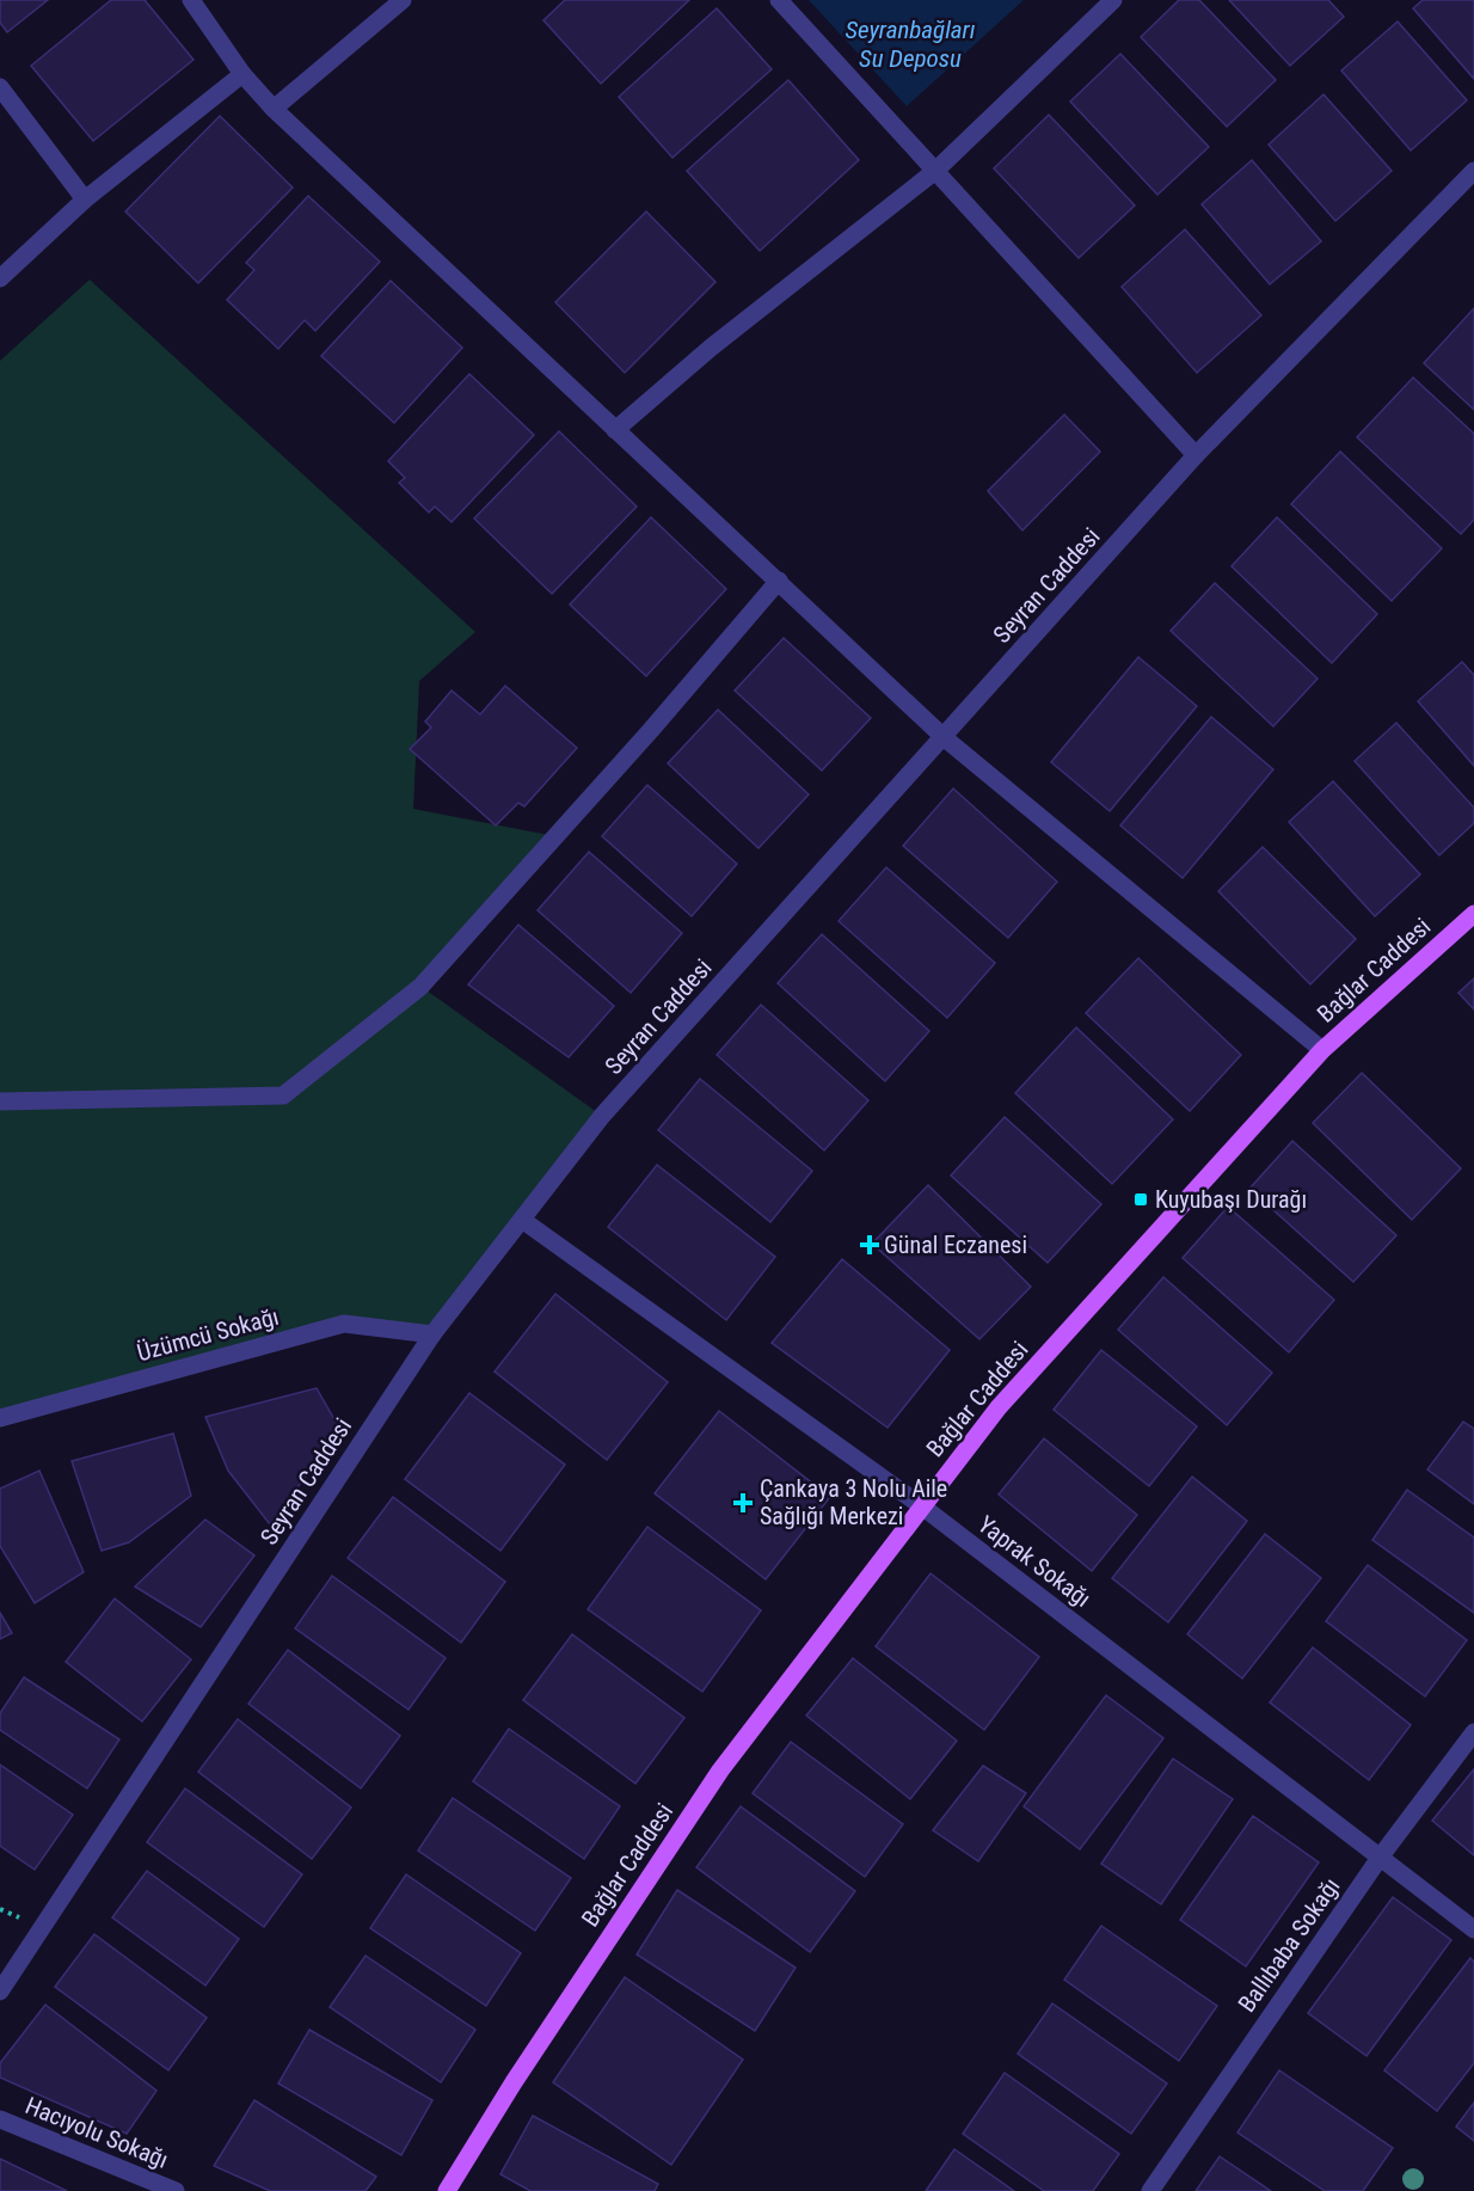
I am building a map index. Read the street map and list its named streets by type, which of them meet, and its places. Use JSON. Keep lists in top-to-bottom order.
{
  "streets": {
    "main road": ["Bağlar Caddesi"],
    "street": [
      "Seyran Caddesi",
      "Üzümcü Sokağı",
      "Yaprak Sokağı",
      "Ballıbaba Sokağı",
      "Hacıyolu Sokağı"
    ]
  },
  "crossings": [
    ["Seyran Caddesi", "Üzümcü Sokağı"],
    ["Seyran Caddesi", "Yaprak Sokağı"],
    ["Bağlar Caddesi", "Yaprak Sokağı"],
    ["Yaprak Sokağı", "Ballıbaba Sokağı"]
  ],
  "water": ["Seyranbağları Su Deposu"],
  "places": {
    "transit": ["Kuyubaşı Durağı"],
    "health": ["Günal Eczanesi", "Çankaya 3 Nolu Aile Sağlığı Merkezi"]
  }
}
